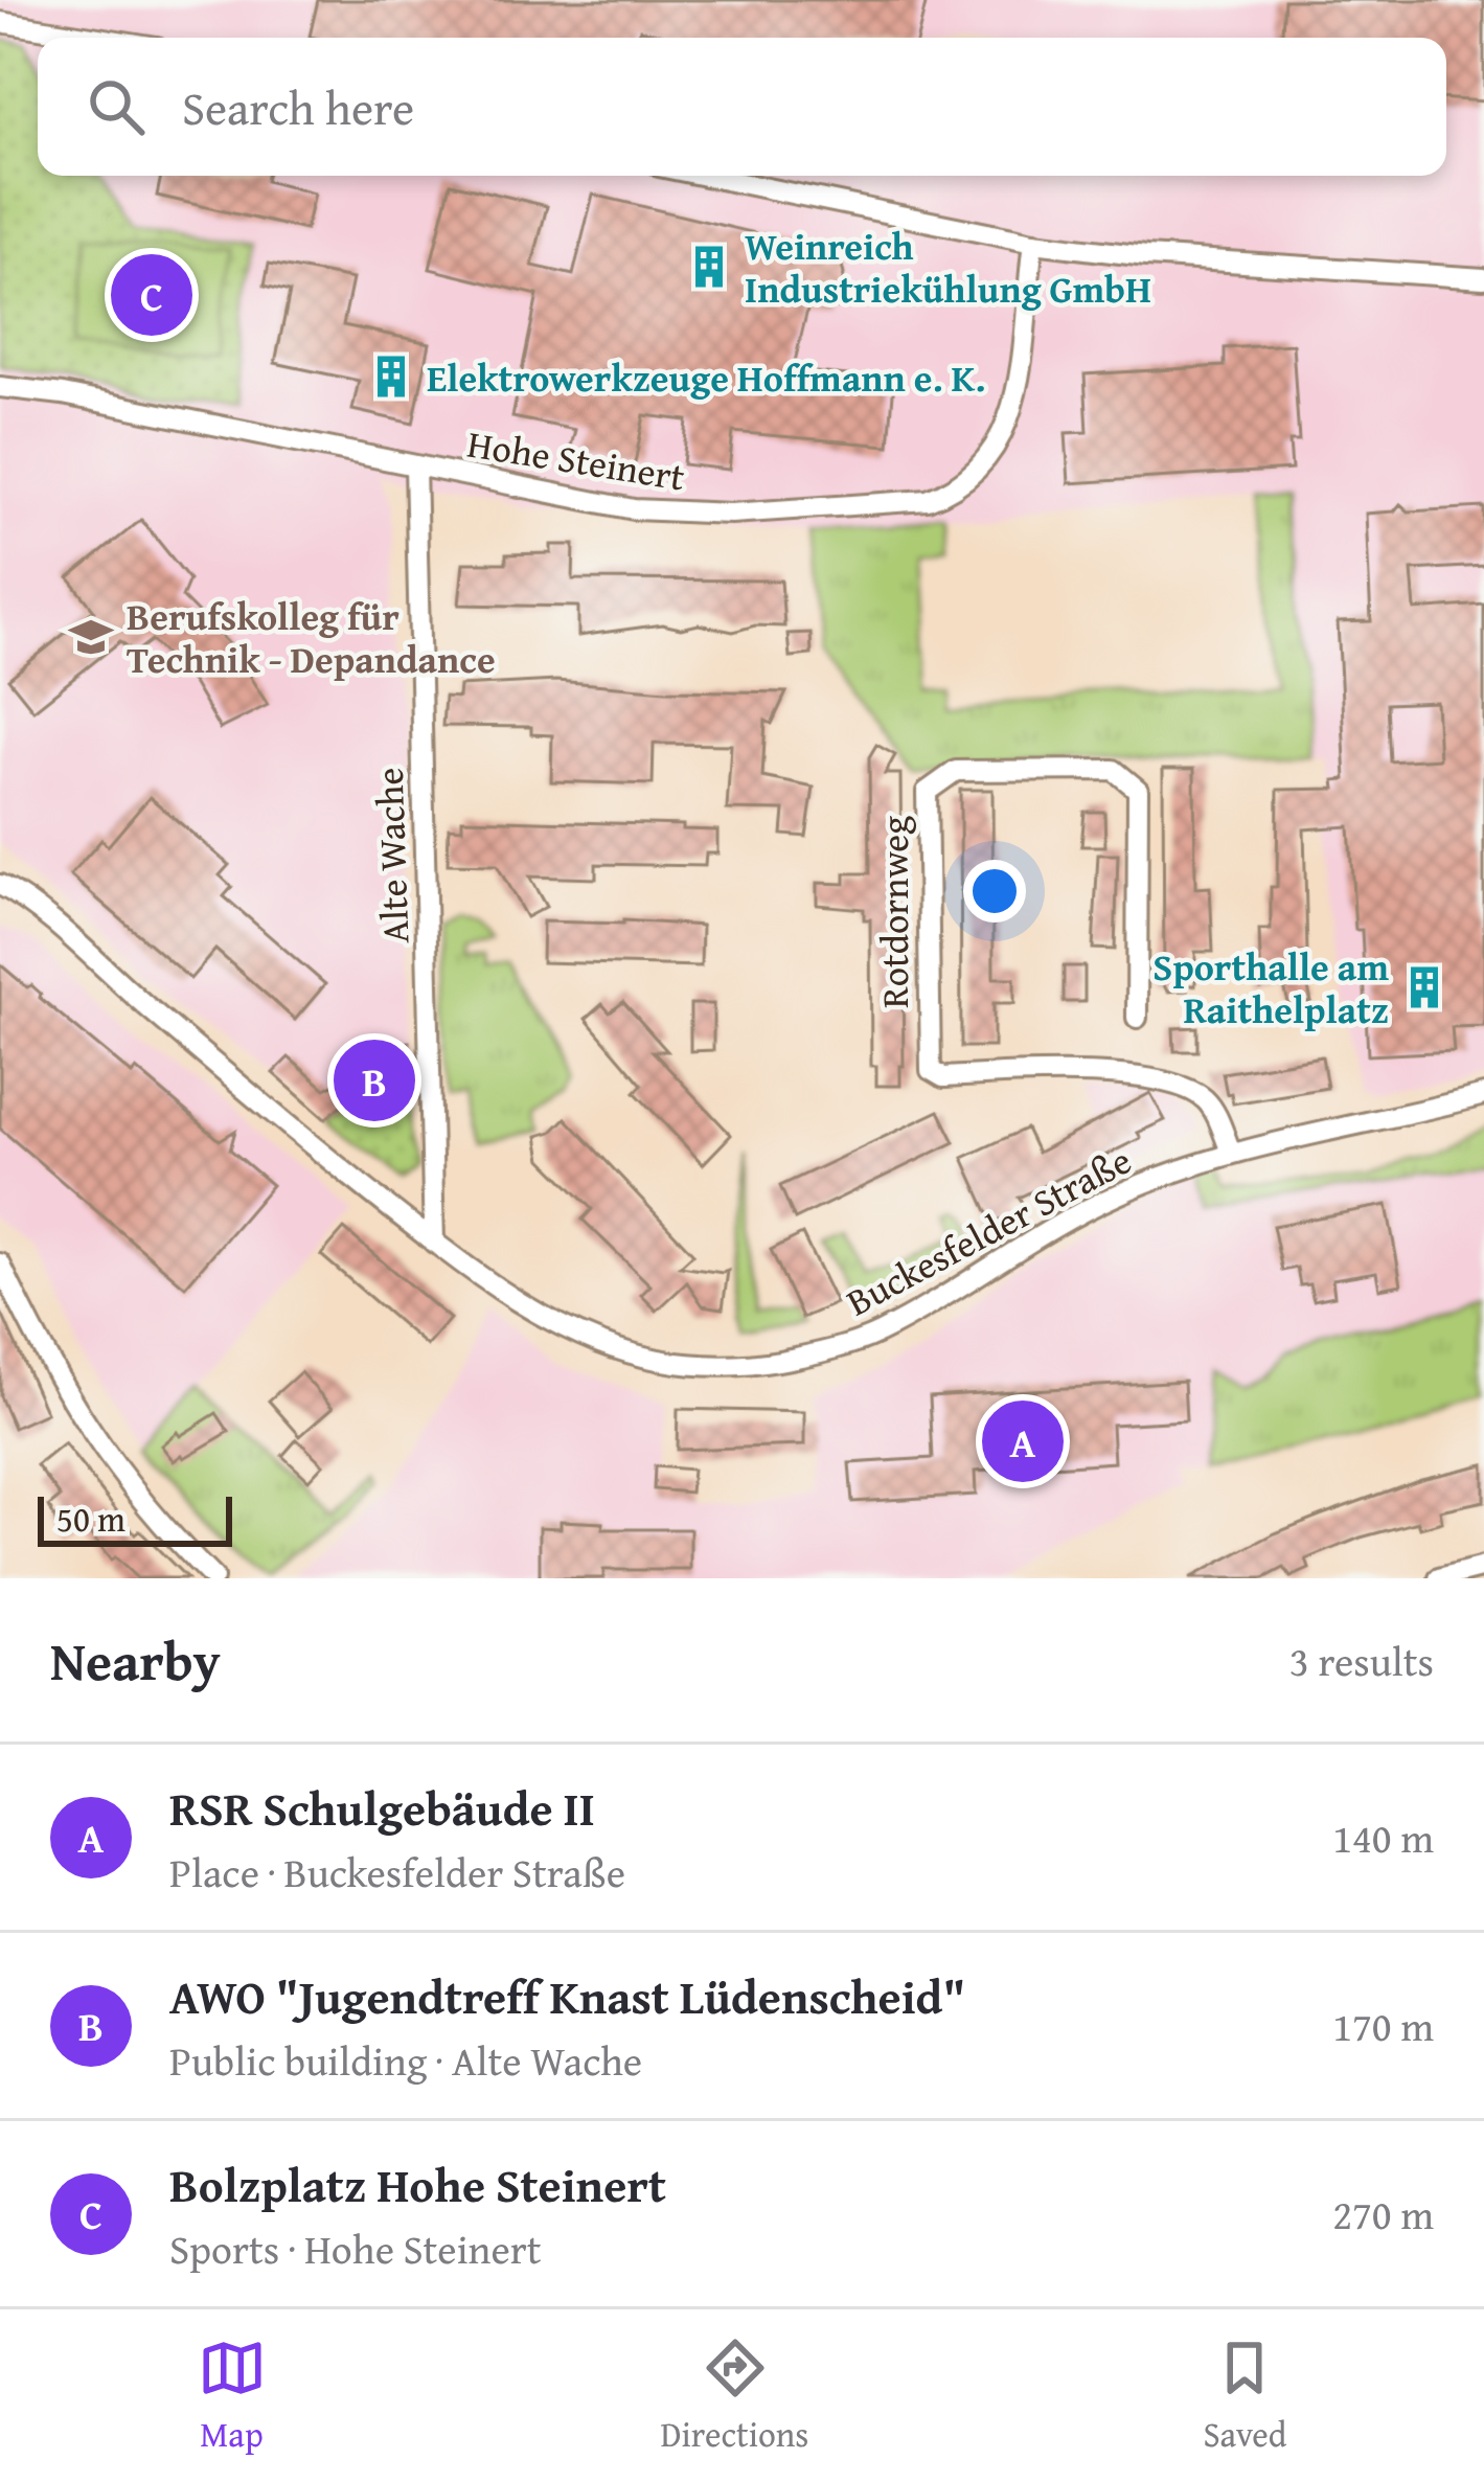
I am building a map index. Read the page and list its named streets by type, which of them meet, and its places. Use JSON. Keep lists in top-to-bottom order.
{
  "streets": {
    "street": [
      "Hohe Steinert",
      "Alte Wache",
      "Rotdornweg",
      "Buckesfelder Straße"
    ]
  },
  "crossings": [
    ["Hohe Steinert", "Alte Wache"],
    ["Alte Wache", "Buckesfelder Straße"],
    ["Rotdornweg", "Buckesfelder Straße"]
  ],
  "places": {
    "building": ["Weinreich Industriekühlung GmbH", "Elektrowerkzeuge Hoffmann e. K.", "Sporthalle am Raithelplatz"],
    "school or university": ["Berufskolleg für Technik - Depandance"]
  },
  "scale_bar": "50 m",
  "page": {
    "search": "Search here",
    "pins": ["C", "B", "A"],
    "scale": "50 m",
    "heading": ["Nearby", "3 results"],
    "list": [
      {
        "mark": "A",
        "name": "RSR Schulgebäude II",
        "note": "Place · Buckesfelder Straße",
        "value": "140 m"
      },
      {
        "mark": "B",
        "name": "AWO \"Jugendtreff Knast Lüdenscheid\"",
        "note": "Public building · Alte Wache",
        "value": "170 m"
      },
      {
        "mark": "C",
        "name": "Bolzplatz Hohe Steinert",
        "note": "Sports · Hohe Steinert",
        "value": "270 m"
      }
    ],
    "nav": ["Map", "Directions", "Saved"]
  }
}
